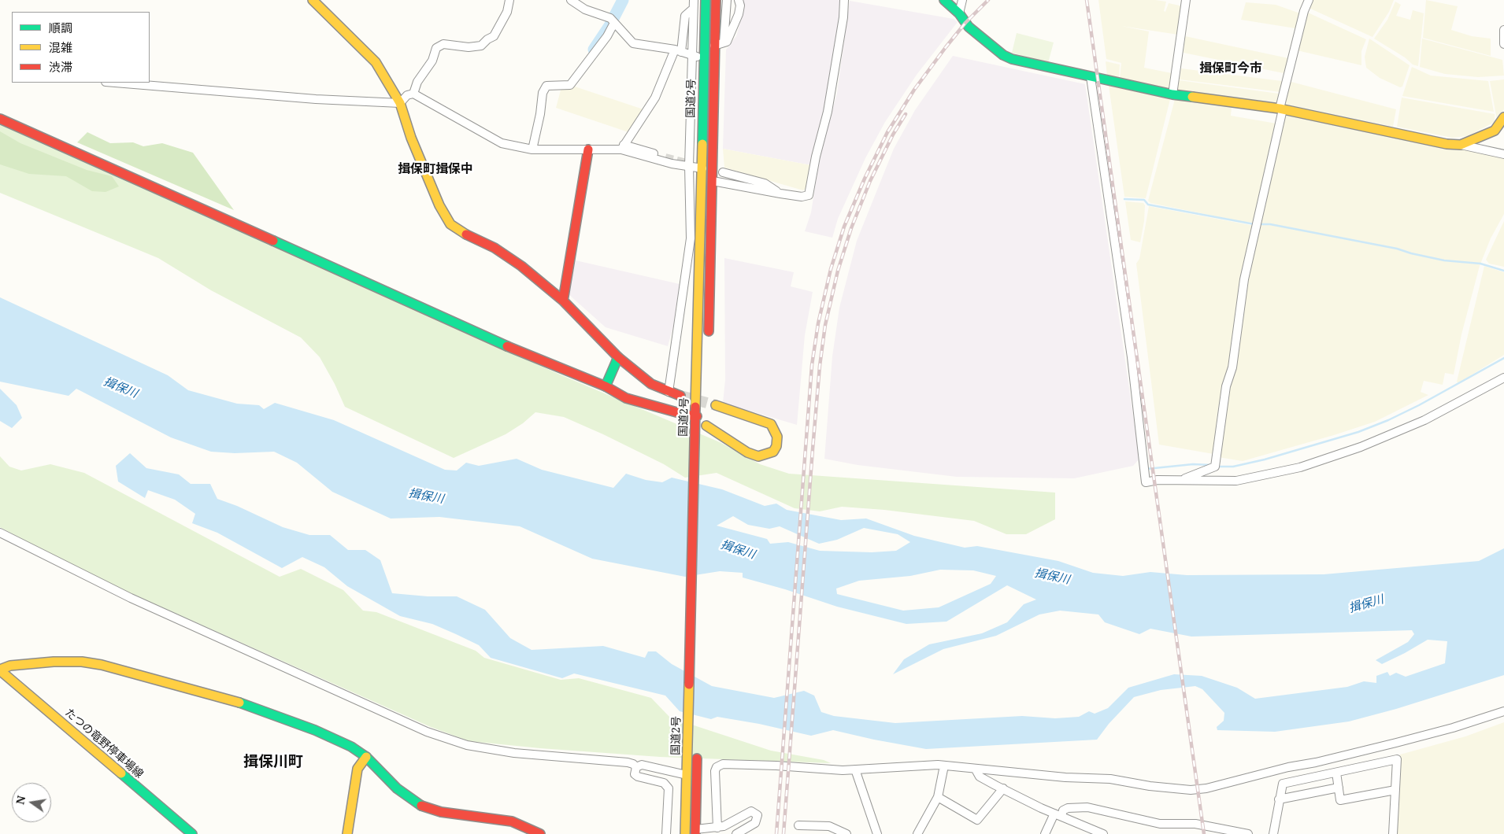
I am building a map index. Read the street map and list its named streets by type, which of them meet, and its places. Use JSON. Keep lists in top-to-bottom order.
{
  "streets": {
    "main road": ["国道2号", "たつの竜野停車場線"]
  },
  "districts": ["揖保町今市", "揖保町揖保中", "揖保川町"],
  "water": ["揖保川"],
  "legend": ["順調", "混雑", "渋滞"],
  "north": "left"
}
